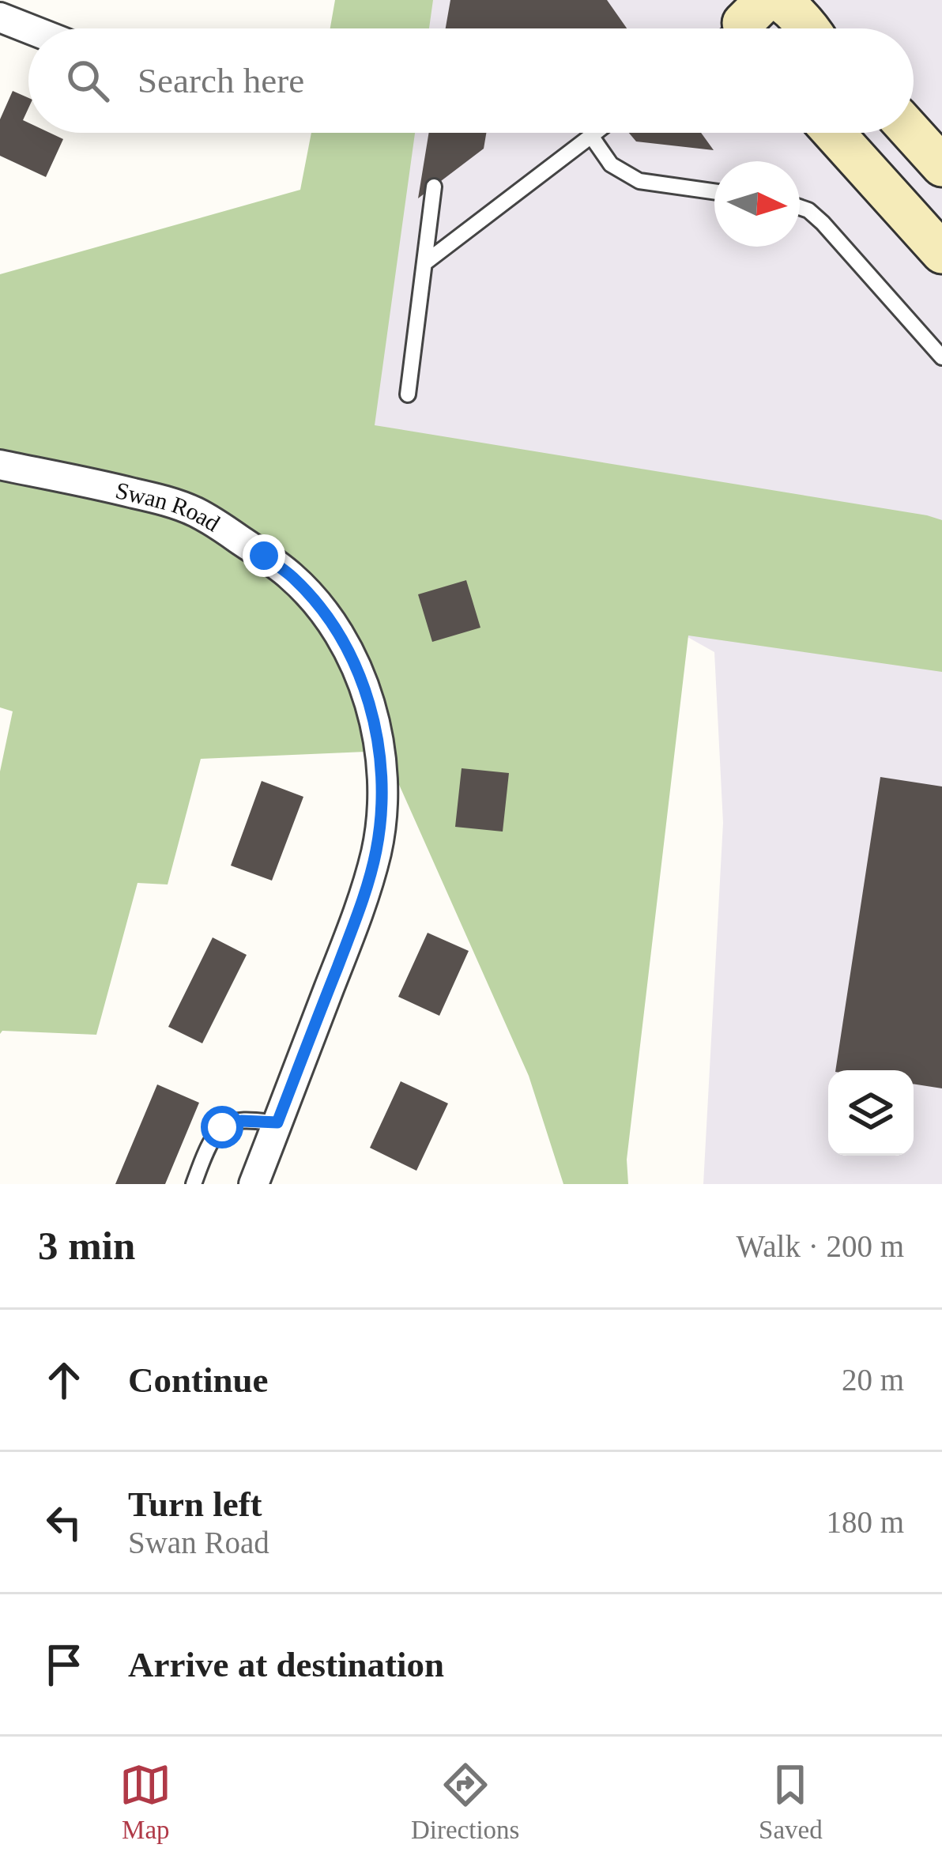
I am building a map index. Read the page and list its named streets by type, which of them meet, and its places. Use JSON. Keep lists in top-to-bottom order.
{
  "streets": {
    "street": ["Swan Road"]
  },
  "north": "right",
  "page": {
    "search": "Search here",
    "heading": ["3 min", "Walk · 200 m"],
    "list": [
      ["Continue", "20 m"],
      ["Turn left", "Swan Road", "180 m"],
      "Arrive at destination"
    ],
    "nav": ["Map", "Directions", "Saved"]
  }
}
